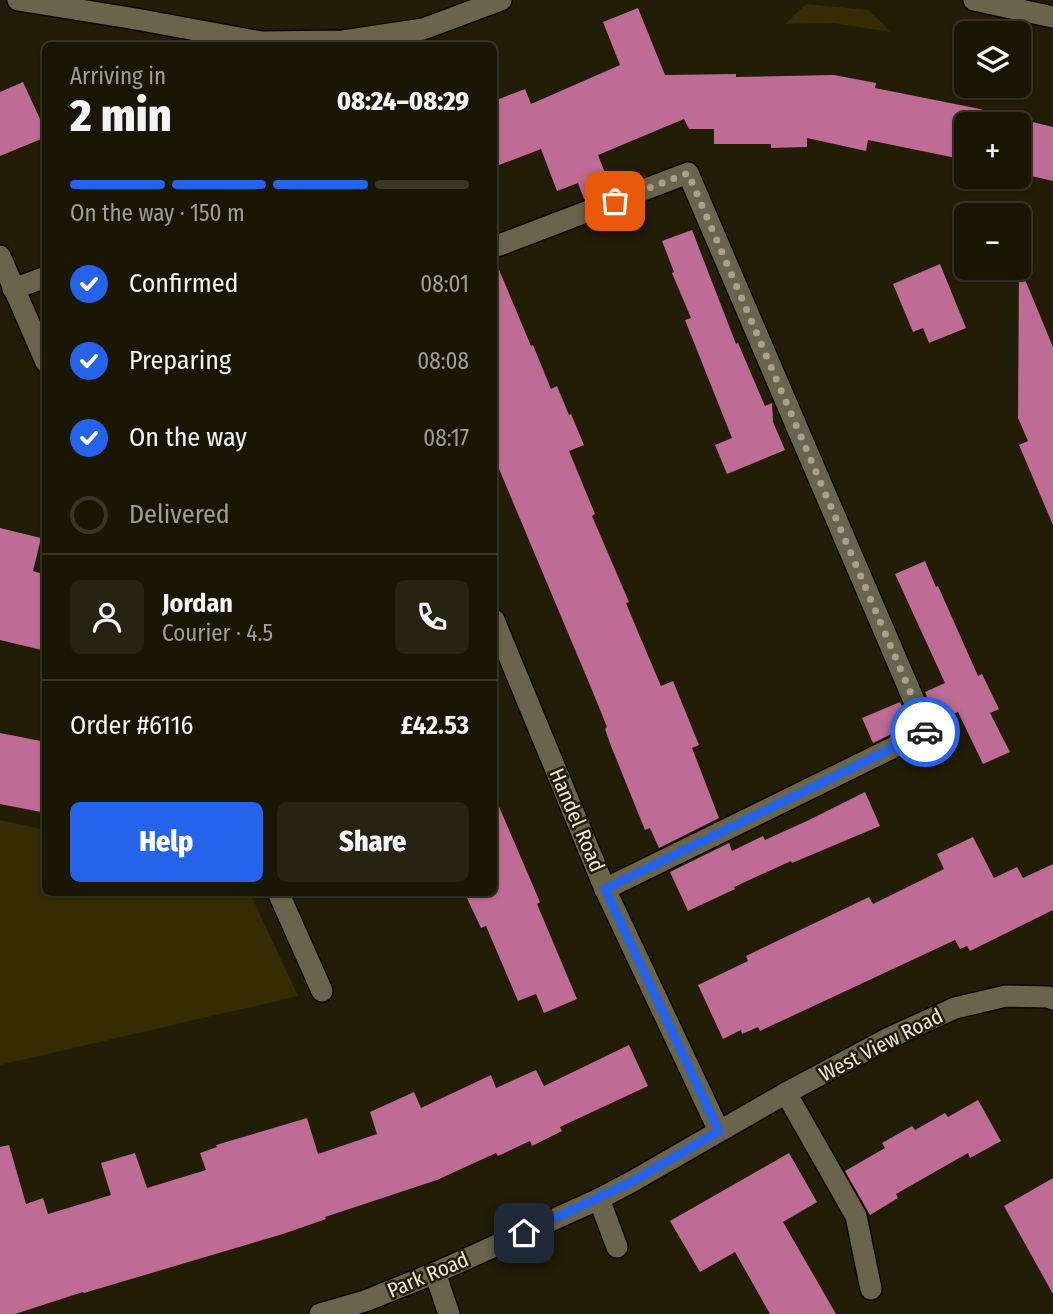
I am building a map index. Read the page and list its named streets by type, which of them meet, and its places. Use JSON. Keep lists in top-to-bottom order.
{
  "streets": {
    "street": ["Handel Road", "West View Road", "Park Road"]
  },
  "crossings": [
    ["Handel Road", "West View Road"],
    ["Handel Road", "Park Road"],
    ["West View Road", "Park Road"]
  ],
  "page": {
    "map_buttons": ["+", "−"],
    "heading": ["2 min", "Arriving in", "08:24–08:29"],
    "panel": [
      "Jordan",
      "Courier · 4.5",
      "Order #6116",
      "£42.53"
    ],
    "bar": "On the way · 150 m",
    "list": [
      ["Confirmed", "08:01"],
      ["Preparing", "08:08"],
      ["On the way", "08:17"],
      "Delivered"
    ],
    "buttons": ["Help", "Share"]
  }
}
